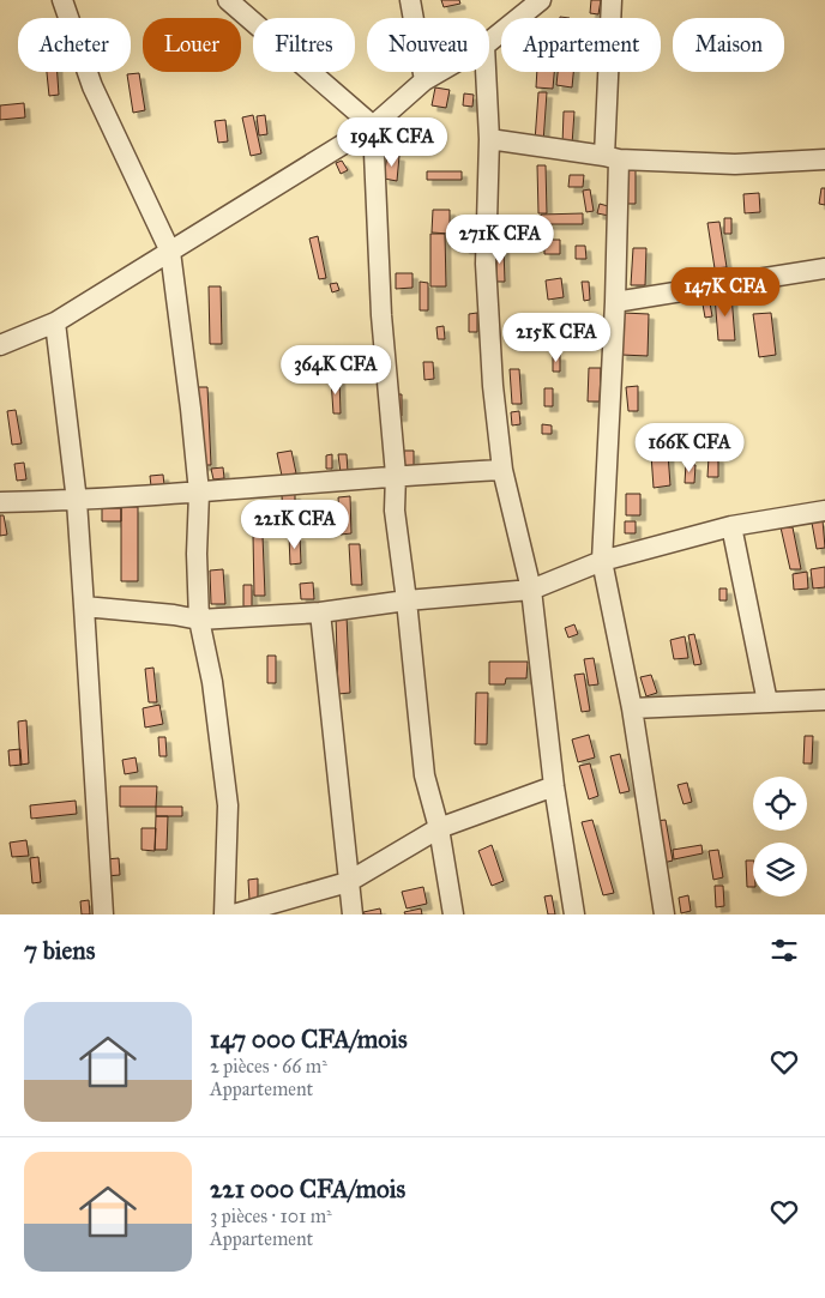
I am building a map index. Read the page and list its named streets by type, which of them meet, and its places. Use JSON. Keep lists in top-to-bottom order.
{
  "page": {
    "chip": [
      "Acheter",
      "Louer",
      "Filtres",
      "Nouveau",
      "Appartement",
      "Maison"
    ],
    "price": [
      "194K CFA",
      "271K CFA",
      "147K CFA",
      "215K CFA",
      "364K CFA",
      "166K CFA",
      "221K CFA"
    ],
    "heading": "7 biens",
    "list": [
      {
        "name": "147 000 CFA/mois",
        "note": "2 pièces · 66 m² · Appartement"
      },
      {
        "name": "221 000 CFA/mois",
        "note": "3 pièces · 101 m² · Appartement"
      }
    ]
  }
}
